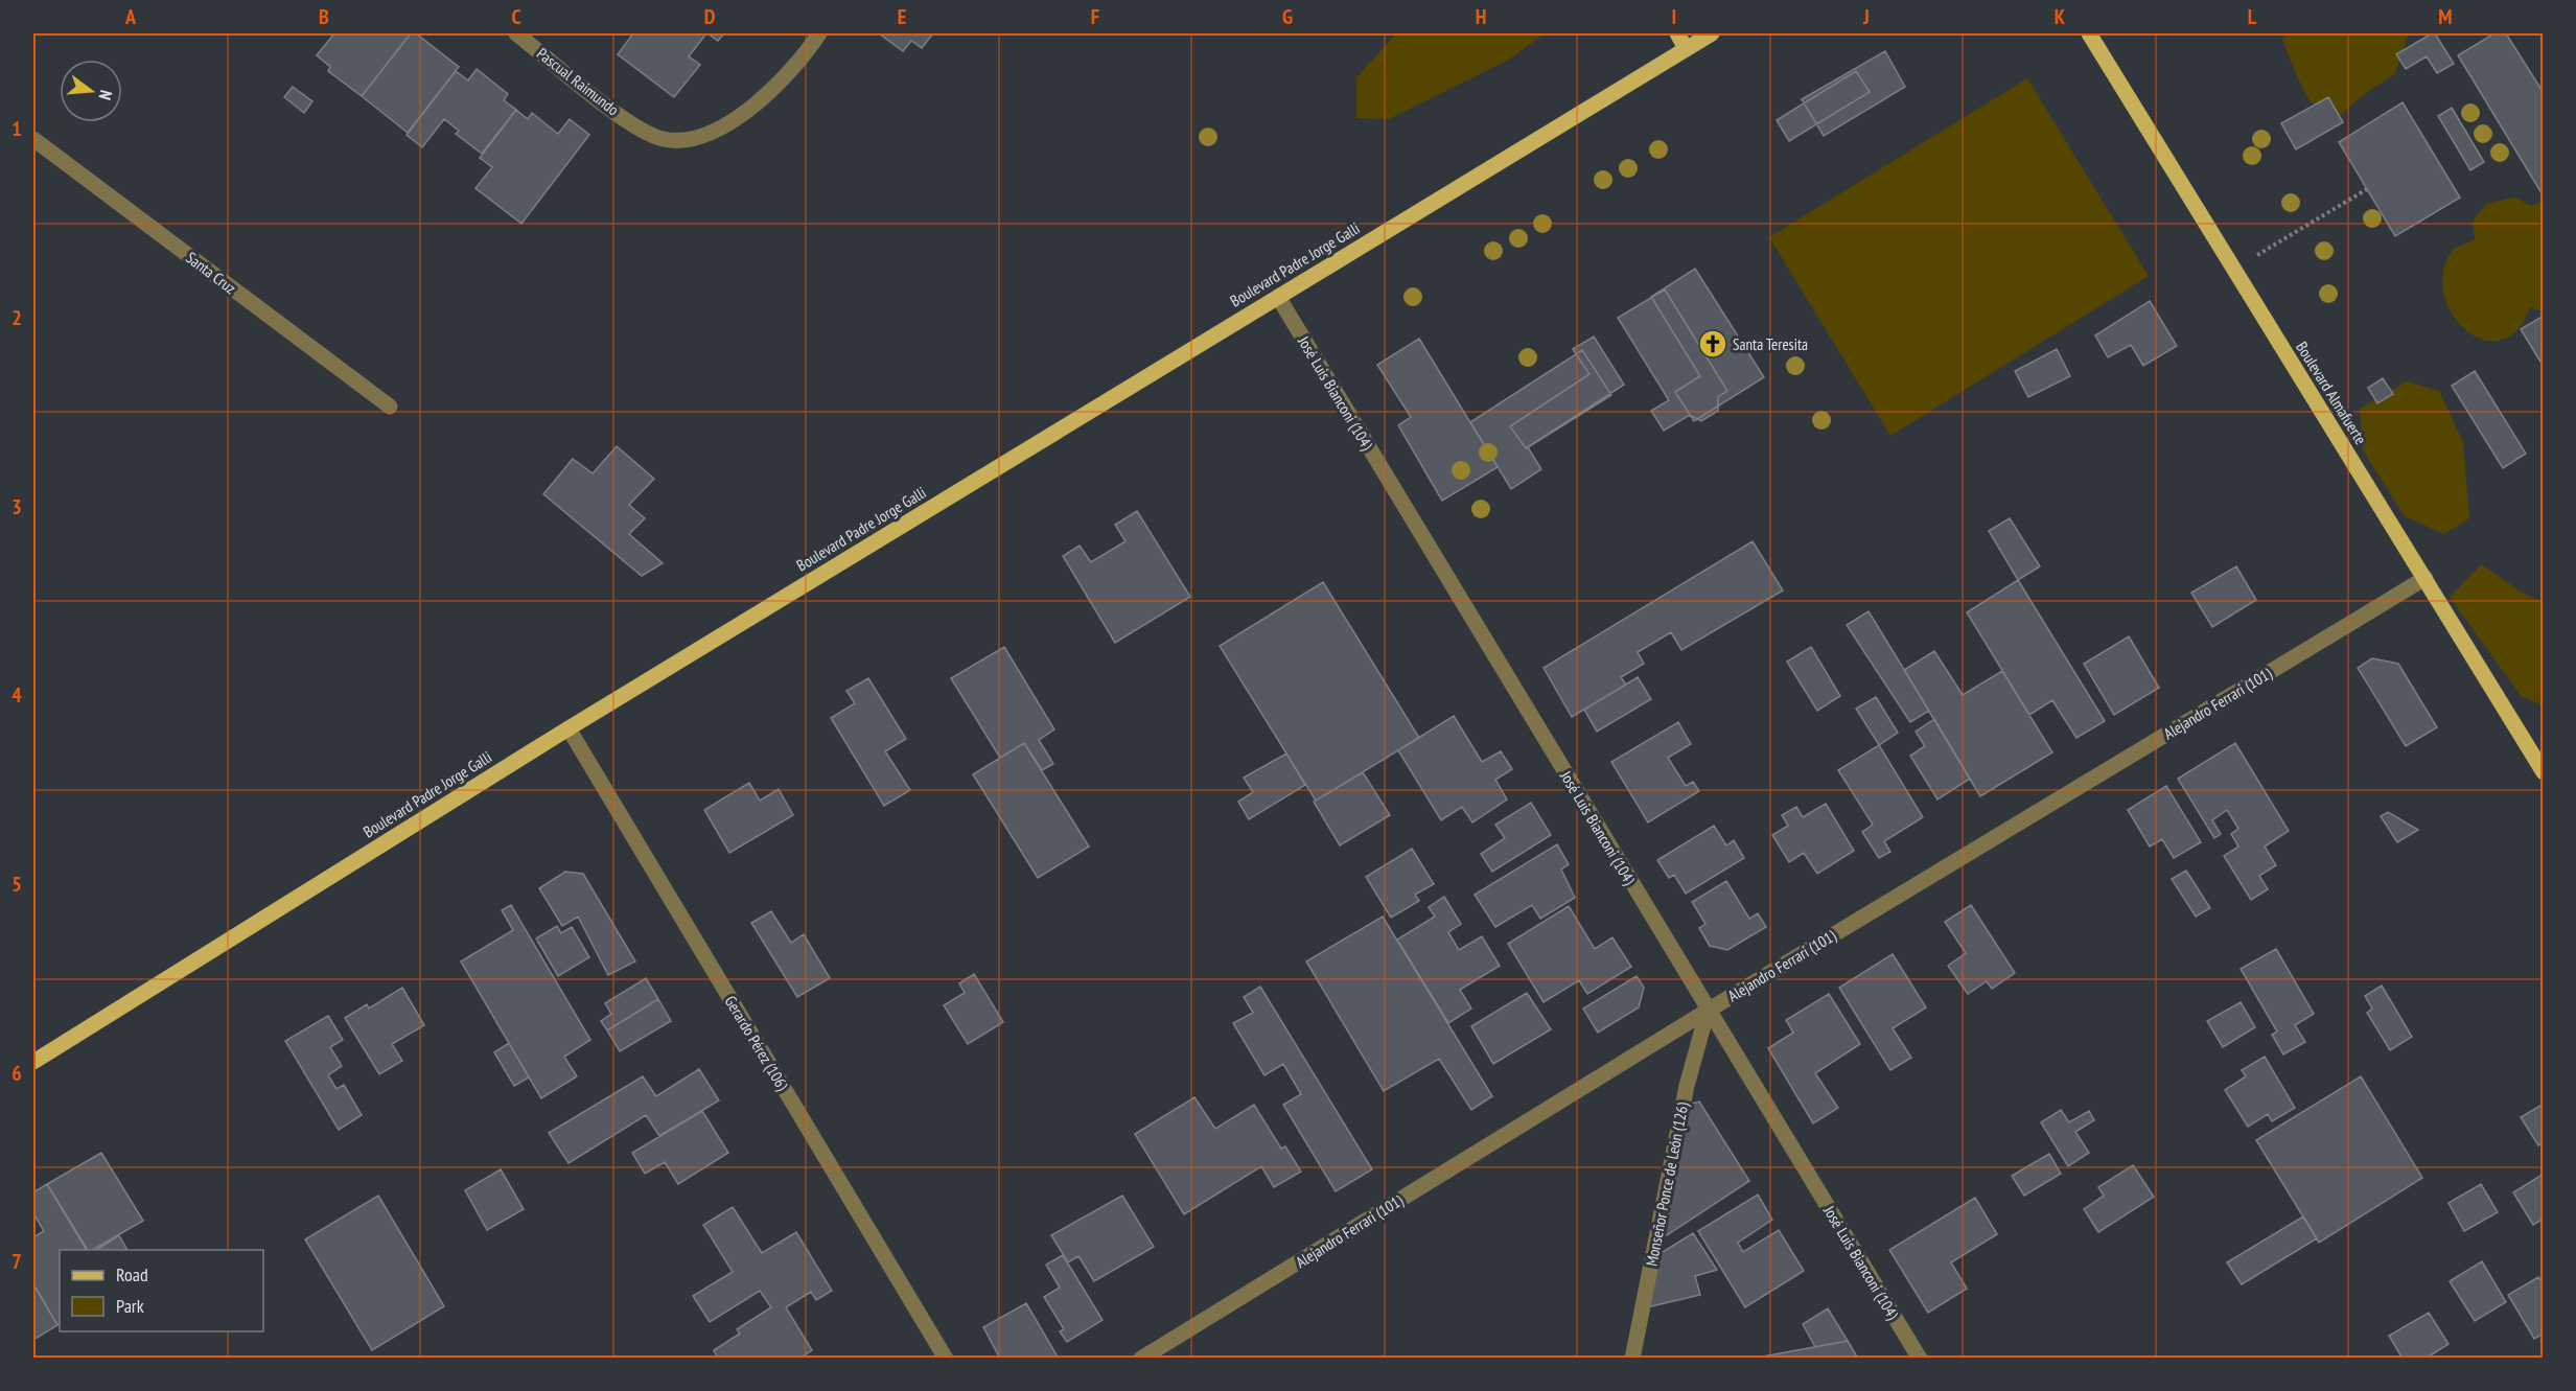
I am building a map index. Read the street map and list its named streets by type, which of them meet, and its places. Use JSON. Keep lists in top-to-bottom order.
{
  "streets": {
    "main road": ["Boulevard Padre Jorge Galli", "Boulevard Almafuerte"],
    "street": [
      "Pascual Raimundo",
      "Santa Cruz",
      "José Luis Bianconi (104)",
      "Alejandro Ferrari (101)",
      "Gerardo Pérez (106)",
      "Monseñor Ponce de León (126)"
    ]
  },
  "crossings": [
    ["Boulevard Padre Jorge Galli", "José Luis Bianconi (104)"],
    ["Boulevard Padre Jorge Galli", "Gerardo Pérez (106)"],
    ["José Luis Bianconi (104)", "Alejandro Ferrari (101)"],
    ["José Luis Bianconi (104)", "Monseñor Ponce de León (126)"],
    ["Boulevard Almafuerte", "Alejandro Ferrari (101)"],
    ["Alejandro Ferrari (101)", "Monseñor Ponce de León (126)"]
  ],
  "places": {
    "church": ["Santa Teresita"]
  },
  "legend": ["Road", "Park"],
  "north": "right",
  "grid": {
    "columns": [
      "A",
      "B",
      "C",
      "D",
      "E",
      "F",
      "G",
      "H",
      "I",
      "J",
      "K",
      "L",
      "M"
    ],
    "rows": [
      "1",
      "2",
      "3",
      "4",
      "5",
      "6",
      "7"
    ]
  }
}
